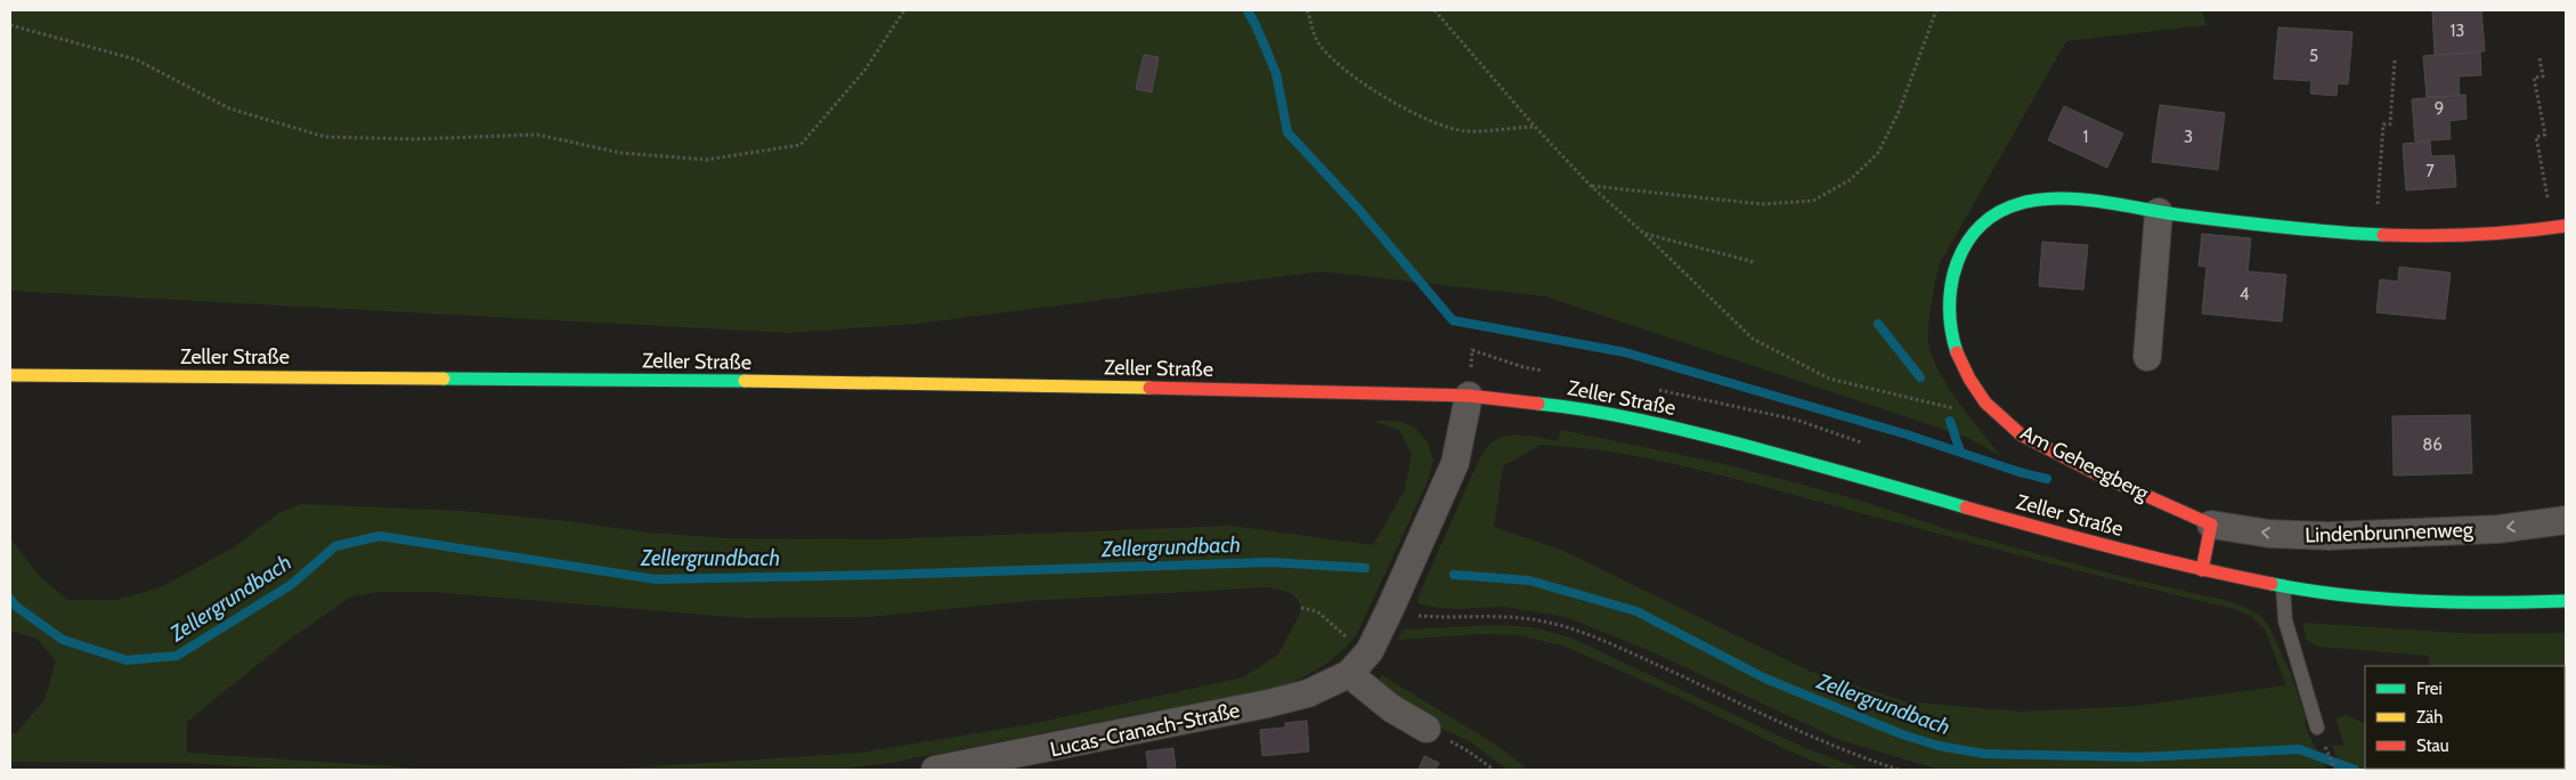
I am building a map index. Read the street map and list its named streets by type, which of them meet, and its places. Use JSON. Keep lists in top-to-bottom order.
{
  "streets": {
    "street": [
      "Zeller Straße",
      "Am Geheegberg",
      "Lindenbrunnenweg",
      "Lucas-Cranach-Straße"
    ]
  },
  "crossings": [
    ["Zeller Straße", "Lucas-Cranach-Straße"],
    ["Am Geheegberg", "Lindenbrunnenweg"]
  ],
  "water": ["Zellergrundbach"],
  "house_numbers": [
    "13",
    "5",
    "9",
    "1",
    "3",
    "7",
    "4",
    "86"
  ],
  "legend": ["Frei", "Zäh", "Stau"]
}
